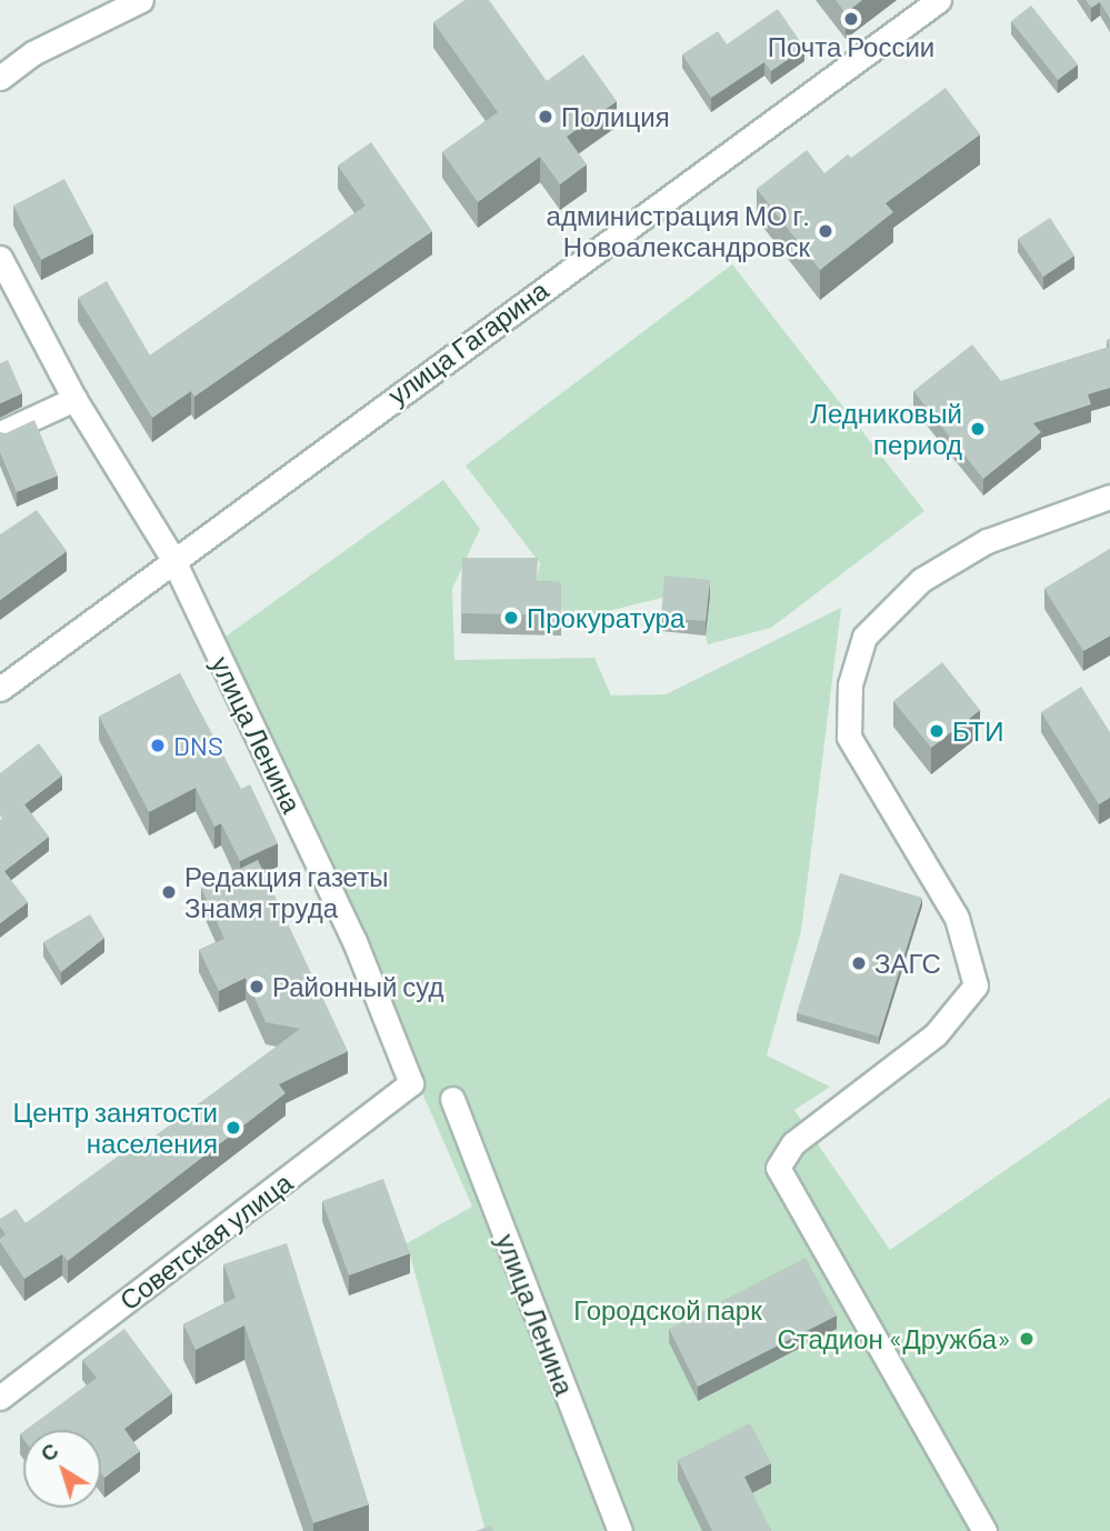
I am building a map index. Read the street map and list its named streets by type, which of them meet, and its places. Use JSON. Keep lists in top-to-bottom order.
{
  "streets": {
    "street": ["улица Гагарина", "улица Ленина", "Советская улица"]
  },
  "crossings": [
    ["улица Гагарина", "улица Ленина"],
    ["улица Ленина", "Советская улица"]
  ],
  "parks": ["Городской парк"],
  "places": [
    "Почта России",
    "Полиция",
    "администрация МО г. Новоалександровск",
    "Ледниковый период",
    "Прокуратура",
    "БТИ",
    "DNS",
    "Редакция газеты Знамя труда",
    "ЗАГС",
    "Районный суд",
    "Центр занятости населения",
    "Стадион «Дружба»"
  ],
  "north": "top left"
}
